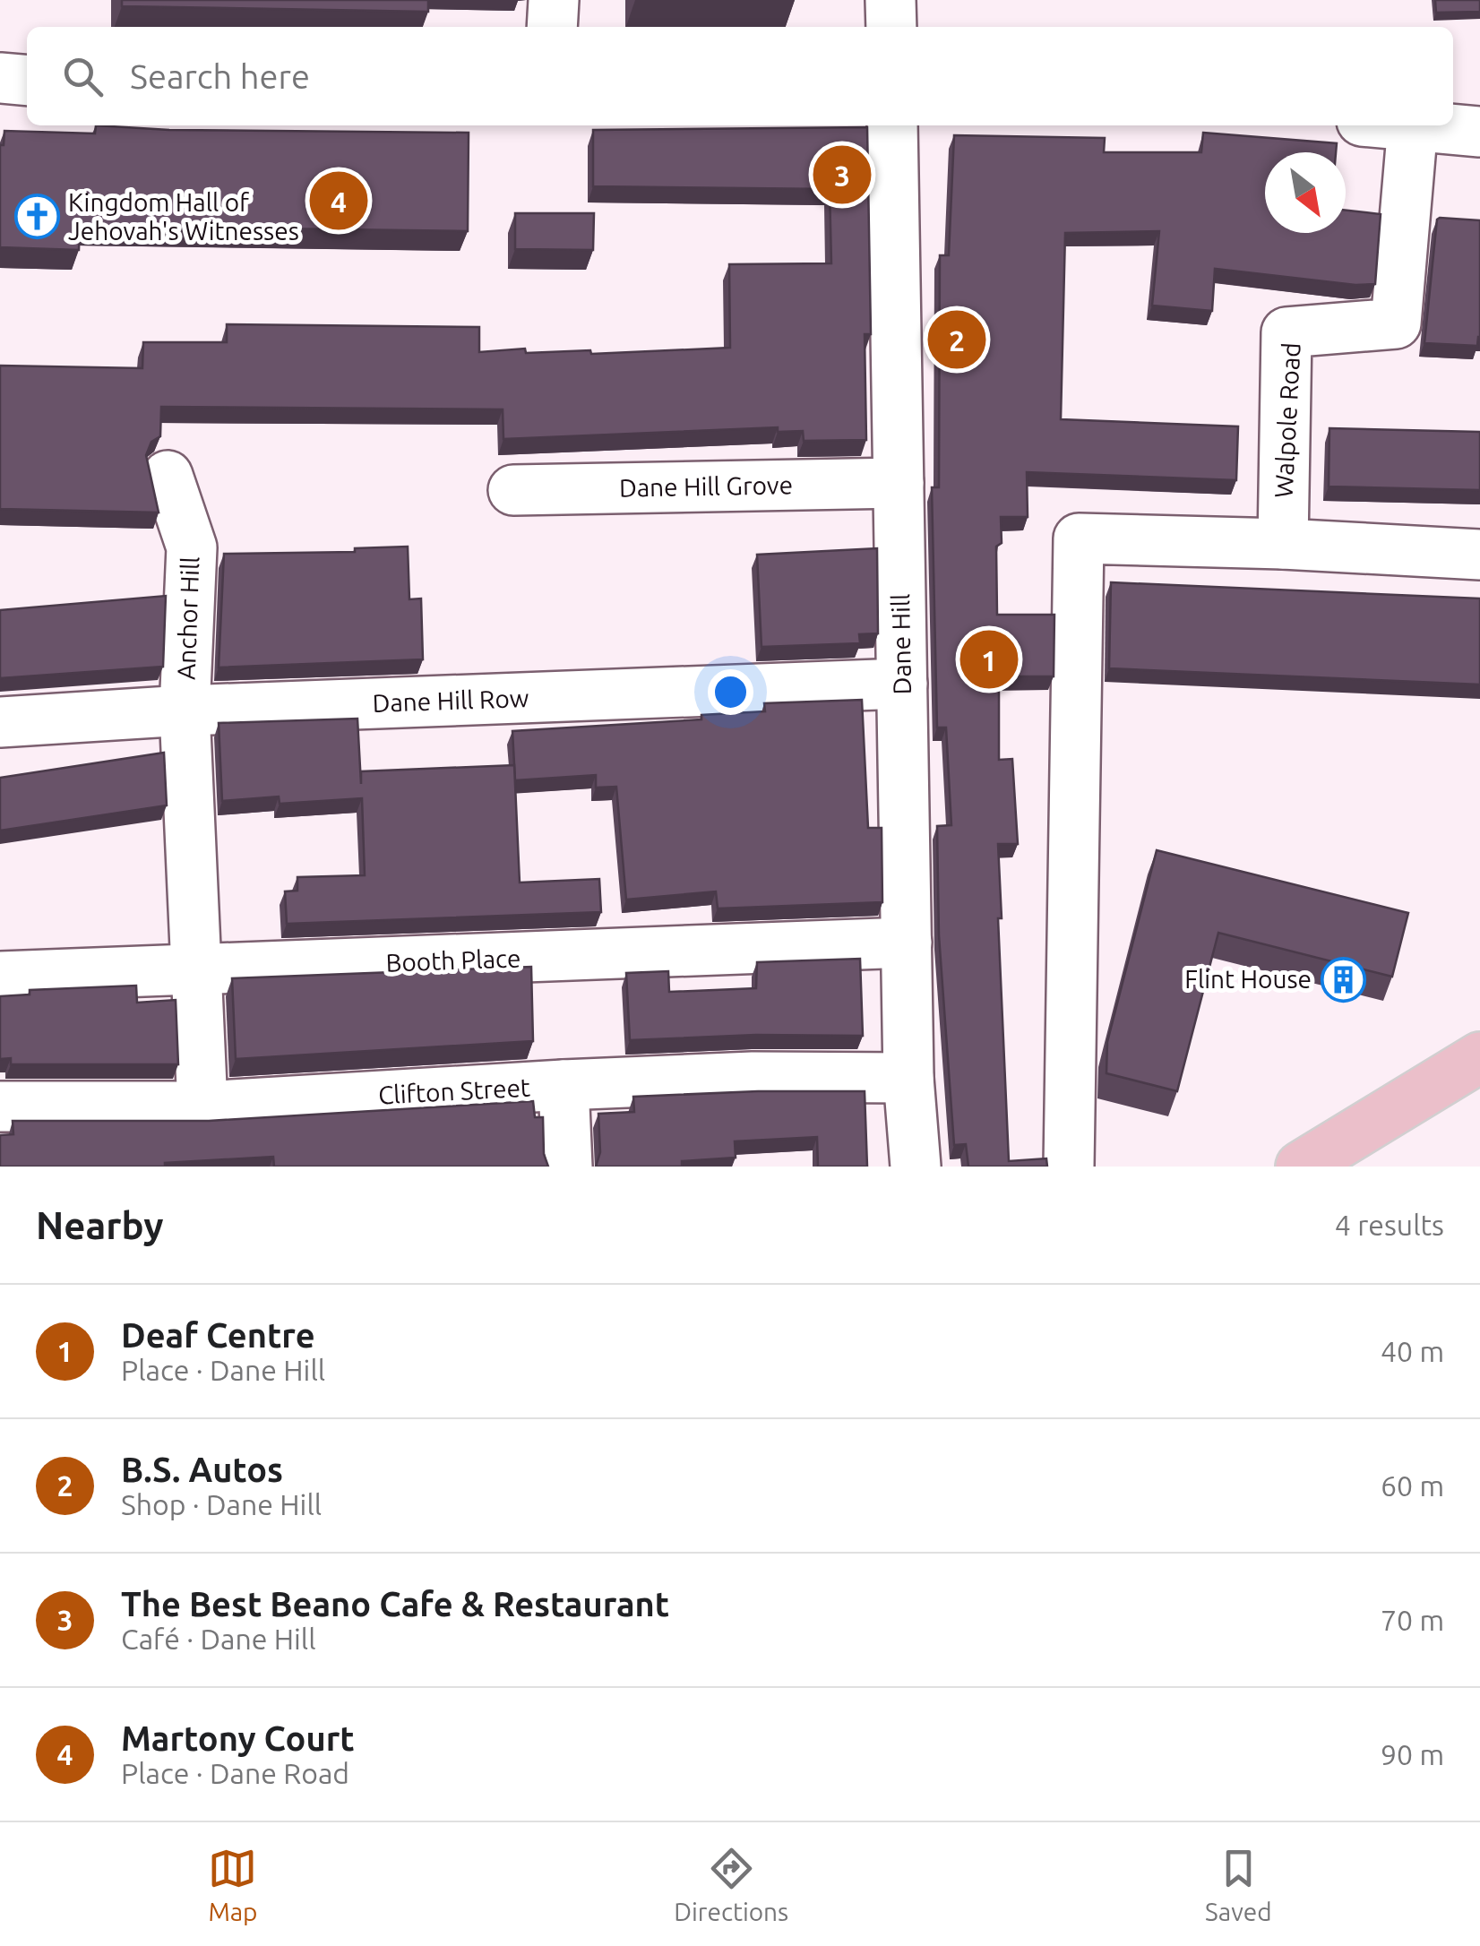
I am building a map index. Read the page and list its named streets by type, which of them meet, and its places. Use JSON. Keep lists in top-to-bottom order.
{
  "streets": {
    "street": [
      "Walpole Road",
      "Dane Hill Grove",
      "Anchor Hill",
      "Dane Hill",
      "Dane Hill Row",
      "Booth Place",
      "Clifton Street"
    ]
  },
  "crossings": [
    ["Dane Hill Grove", "Dane Hill"],
    ["Anchor Hill", "Dane Hill Row"],
    ["Anchor Hill", "Booth Place"],
    ["Anchor Hill", "Clifton Street"],
    ["Dane Hill", "Dane Hill Row"],
    ["Dane Hill", "Booth Place"],
    ["Dane Hill", "Clifton Street"]
  ],
  "places": {
    "church": ["Kingdom Hall of Jehovah's Witnesses"],
    "building": ["Flint House"]
  },
  "north": "bottom right",
  "page": {
    "search": "Search here",
    "pins": [
      "3",
      "4",
      "2",
      "1"
    ],
    "heading": ["Nearby", "4 results"],
    "list": [
      {
        "mark": "1",
        "name": "Deaf Centre",
        "note": "Place · Dane Hill",
        "value": "40 m"
      },
      {
        "mark": "2",
        "name": "B.S. Autos",
        "note": "Shop · Dane Hill",
        "value": "60 m"
      },
      {
        "mark": "3",
        "name": "The Best Beano Cafe & Restaurant",
        "note": "Café · Dane Hill",
        "value": "70 m"
      },
      {
        "mark": "4",
        "name": "Martony Court",
        "note": "Place · Dane Road",
        "value": "90 m"
      }
    ],
    "nav": ["Map", "Directions", "Saved"]
  }
}
